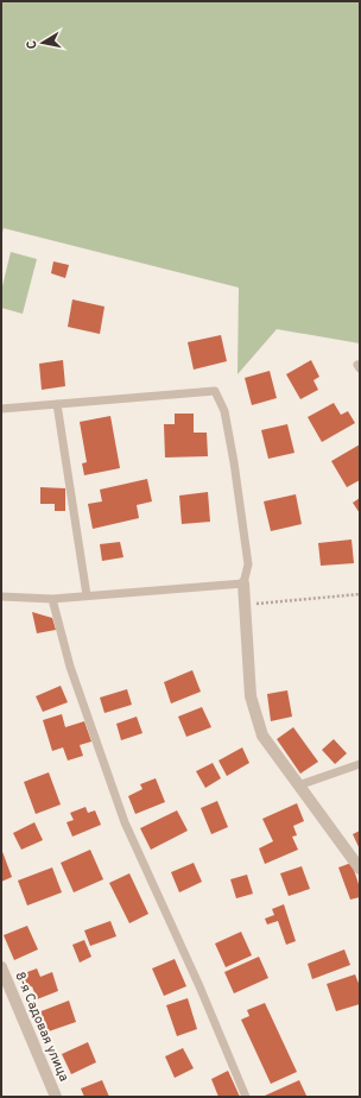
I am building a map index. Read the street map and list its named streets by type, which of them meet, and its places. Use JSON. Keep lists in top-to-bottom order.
{
  "streets": {
    "street": ["8-я Садовая улица"]
  },
  "north": "left"
}
